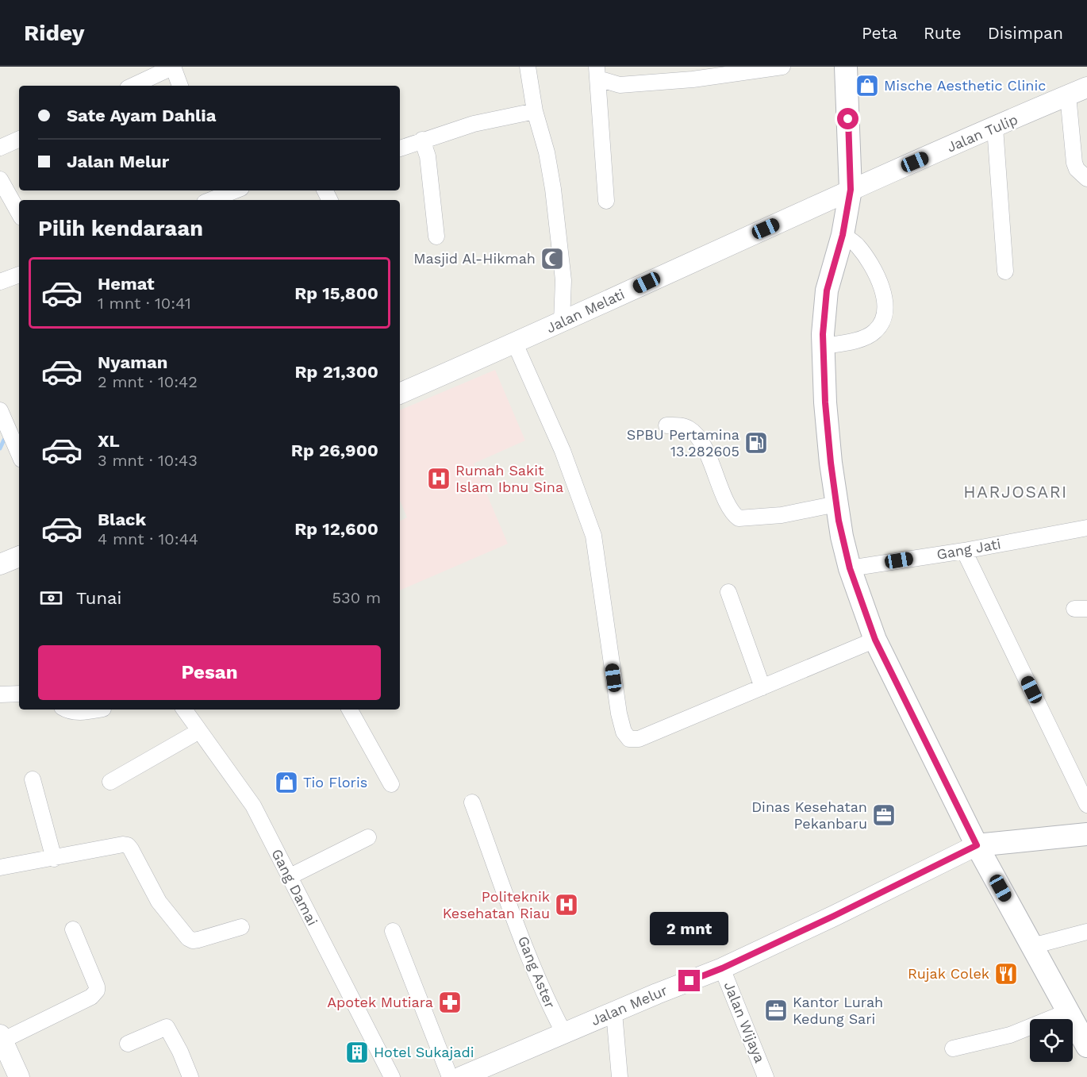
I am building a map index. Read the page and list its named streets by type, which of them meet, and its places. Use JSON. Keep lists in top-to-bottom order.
{
  "streets": {
    "street": [
      "Jalan Tulip",
      "Jalan Melati",
      "Gang Jati",
      "Gang Damai",
      "Gang Aster",
      "Jalan Melur",
      "Jalan Wijaya"
    ]
  },
  "crossings": [
    ["Jalan Tulip", "Jalan Melati"],
    ["Gang Aster", "Jalan Melur"],
    ["Jalan Melur", "Jalan Wijaya"]
  ],
  "districts": ["HARJOSARI"],
  "places": {
    "shop": ["Mische Aesthetic Clinic", "Tio Floris"],
    "mosque": ["Masjid Al-Hikmah"],
    "fuel station": ["SPBU Pertamina 13.282605"],
    "hospital": ["Rumah Sakit Islam Ibnu Sina", "Politeknik Kesehatan Riau"],
    "office": ["Dinas Kesehatan Pekanbaru", "Kantor Lurah Kedung Sari"],
    "restaurant": ["Rujak Colek"],
    "pharmacy": ["Apotek Mutiara"],
    "building": ["Hotel Sukajadi"]
  },
  "page": {
    "header": "Ridey",
    "nav": ["Peta", "Rute", "Disimpan"],
    "banner": ["Sate Ayam Dahlia", "Jalan Melur"],
    "heading": "Pilih kendaraan",
    "list": [
      {
        "name": "Hemat",
        "note": "1 mnt · 10:41",
        "value": "Rp 15,800"
      },
      {
        "name": "Nyaman",
        "note": "2 mnt · 10:42",
        "value": "Rp 21,300"
      },
      {
        "name": "XL",
        "note": "3 mnt · 10:43",
        "value": "Rp 26,900"
      },
      {
        "name": "Black",
        "note": "4 mnt · 10:44",
        "value": "Rp 12,600"
      }
    ],
    "pay": ["Tunai", "530 m"],
    "buttons": "Pesan",
    "bubble": "2 mnt"
  }
}
